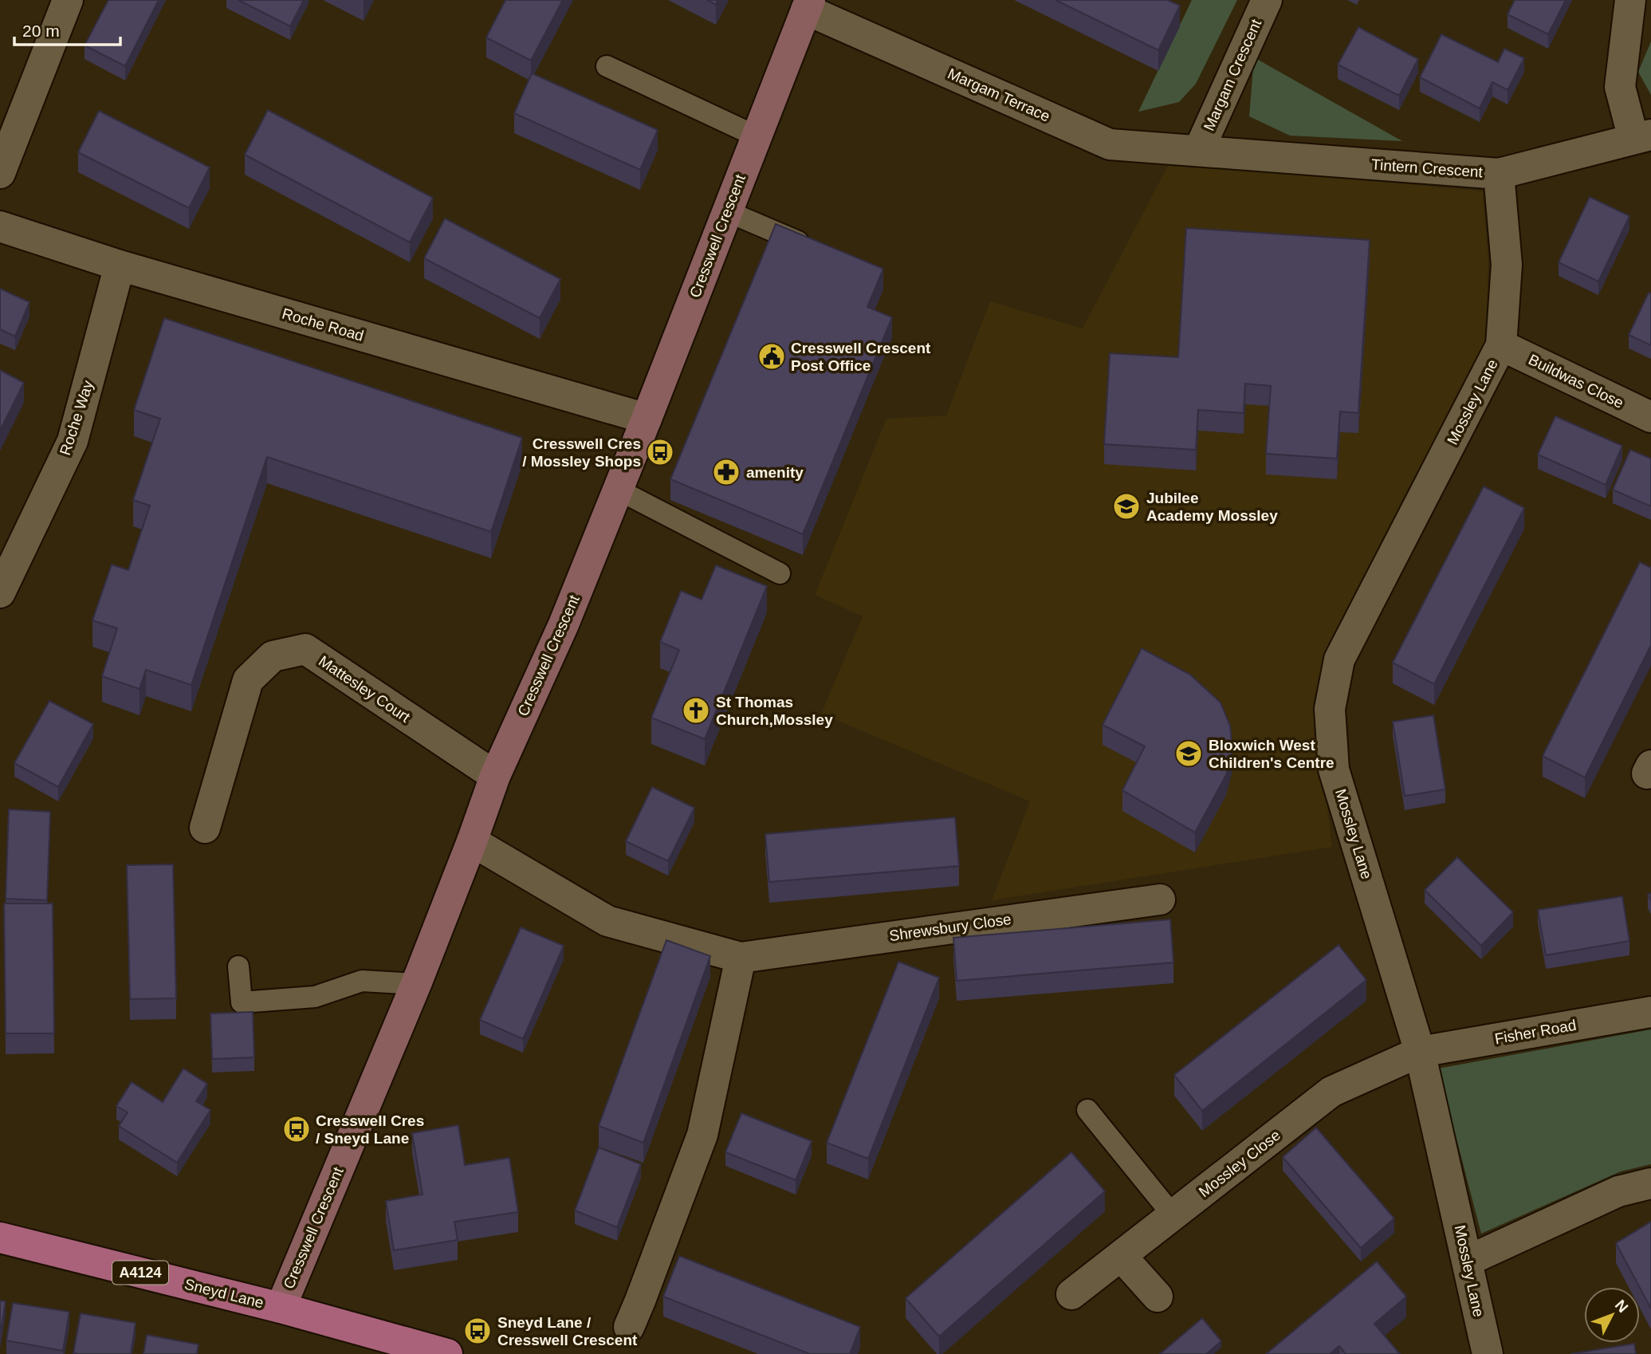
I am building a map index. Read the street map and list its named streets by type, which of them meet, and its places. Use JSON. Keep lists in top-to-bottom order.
{
  "streets": {
    "main road": ["A4124", "Sneyd Lane"],
    "street": [
      "Margam Crescent",
      "Margam Terrace",
      "Tintern Crescent",
      "Cresswell Crescent",
      "Roche Road",
      "Buildwas Close",
      "Mossley Lane",
      "Roche Way",
      "Mattesley Court",
      "Shrewsbury Close",
      "Fisher Road",
      "Mossley Close"
    ]
  },
  "crossings": [
    ["Margam Crescent", "Margam Terrace"],
    ["Margam Crescent", "Tintern Crescent"],
    ["Margam Terrace", "Tintern Crescent"],
    ["Margam Terrace", "Cresswell Crescent"],
    ["Tintern Crescent", "Mossley Lane"],
    ["Cresswell Crescent", "Roche Road"],
    ["Cresswell Crescent", "Mattesley Court"],
    ["Cresswell Crescent", "Shrewsbury Close"],
    ["Cresswell Crescent", "Sneyd Lane"],
    ["Roche Road", "Roche Way"],
    ["Buildwas Close", "Mossley Lane"],
    ["Mossley Lane", "Fisher Road"],
    ["Mossley Lane", "Mossley Close"],
    ["Fisher Road", "Mossley Close"]
  ],
  "places": {
    "public building": ["Cresswell Crescent Post Office"],
    "bus stop": ["Cresswell Cres / Mossley Shops", "Cresswell Cres / Sneyd Lane", "Sneyd Lane / Cresswell Crescent"],
    "pharmacy": ["amenity"],
    "school or university": ["Jubilee Academy Mossley", "Bloxwich West Children's Centre"],
    "church": ["St Thomas Church,Mossley"]
  },
  "scale_bar": "20 m",
  "north": "top right"
}
